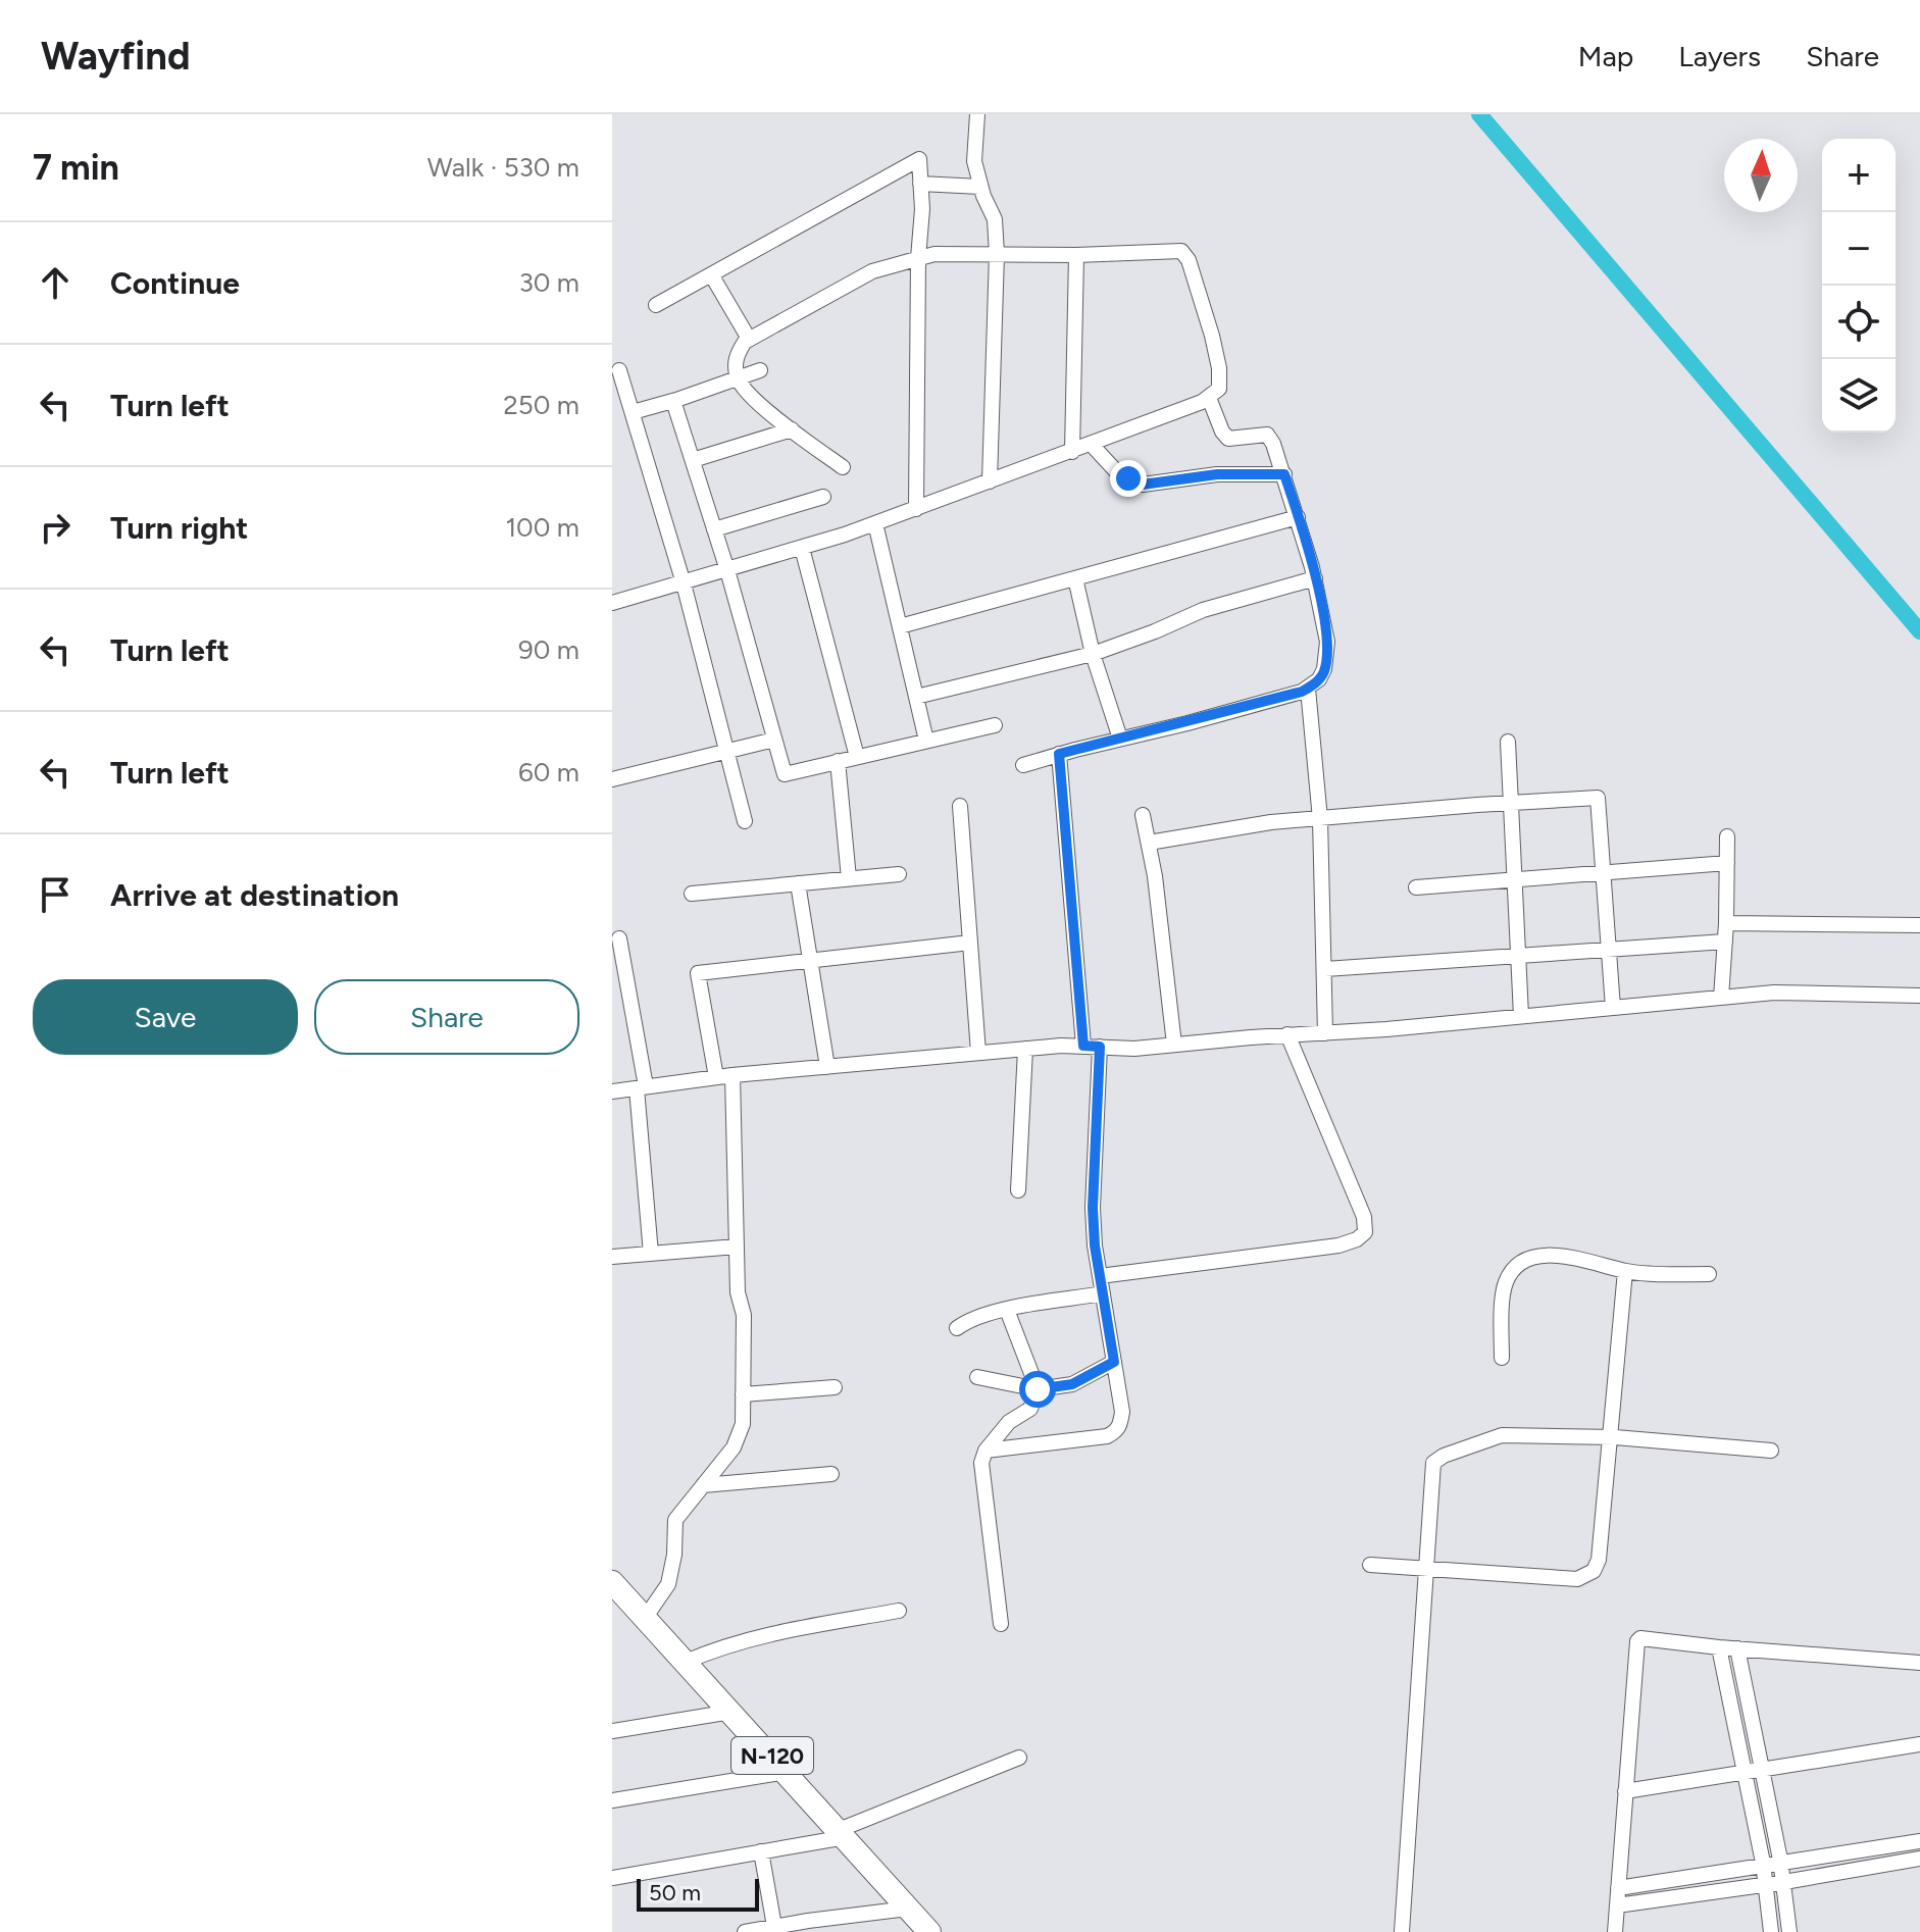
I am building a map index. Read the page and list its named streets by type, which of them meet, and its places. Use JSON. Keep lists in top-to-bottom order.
{
  "streets": {
    "highway": ["N-120"]
  },
  "scale_bar": "50 m",
  "north": "top",
  "page": {
    "header": "Wayfind",
    "nav": ["Map", "Layers", "Share"],
    "heading": ["7 min", "Walk · 530 m"],
    "map_buttons": ["+", "−"],
    "list": [
      ["Continue", "30 m"],
      ["Turn left", "250 m"],
      ["Turn right", "100 m"],
      ["Turn left", "90 m"],
      ["Turn left", "60 m"],
      "Arrive at destination"
    ],
    "buttons": ["Save", "Share"],
    "scale": "50 m"
  }
}
